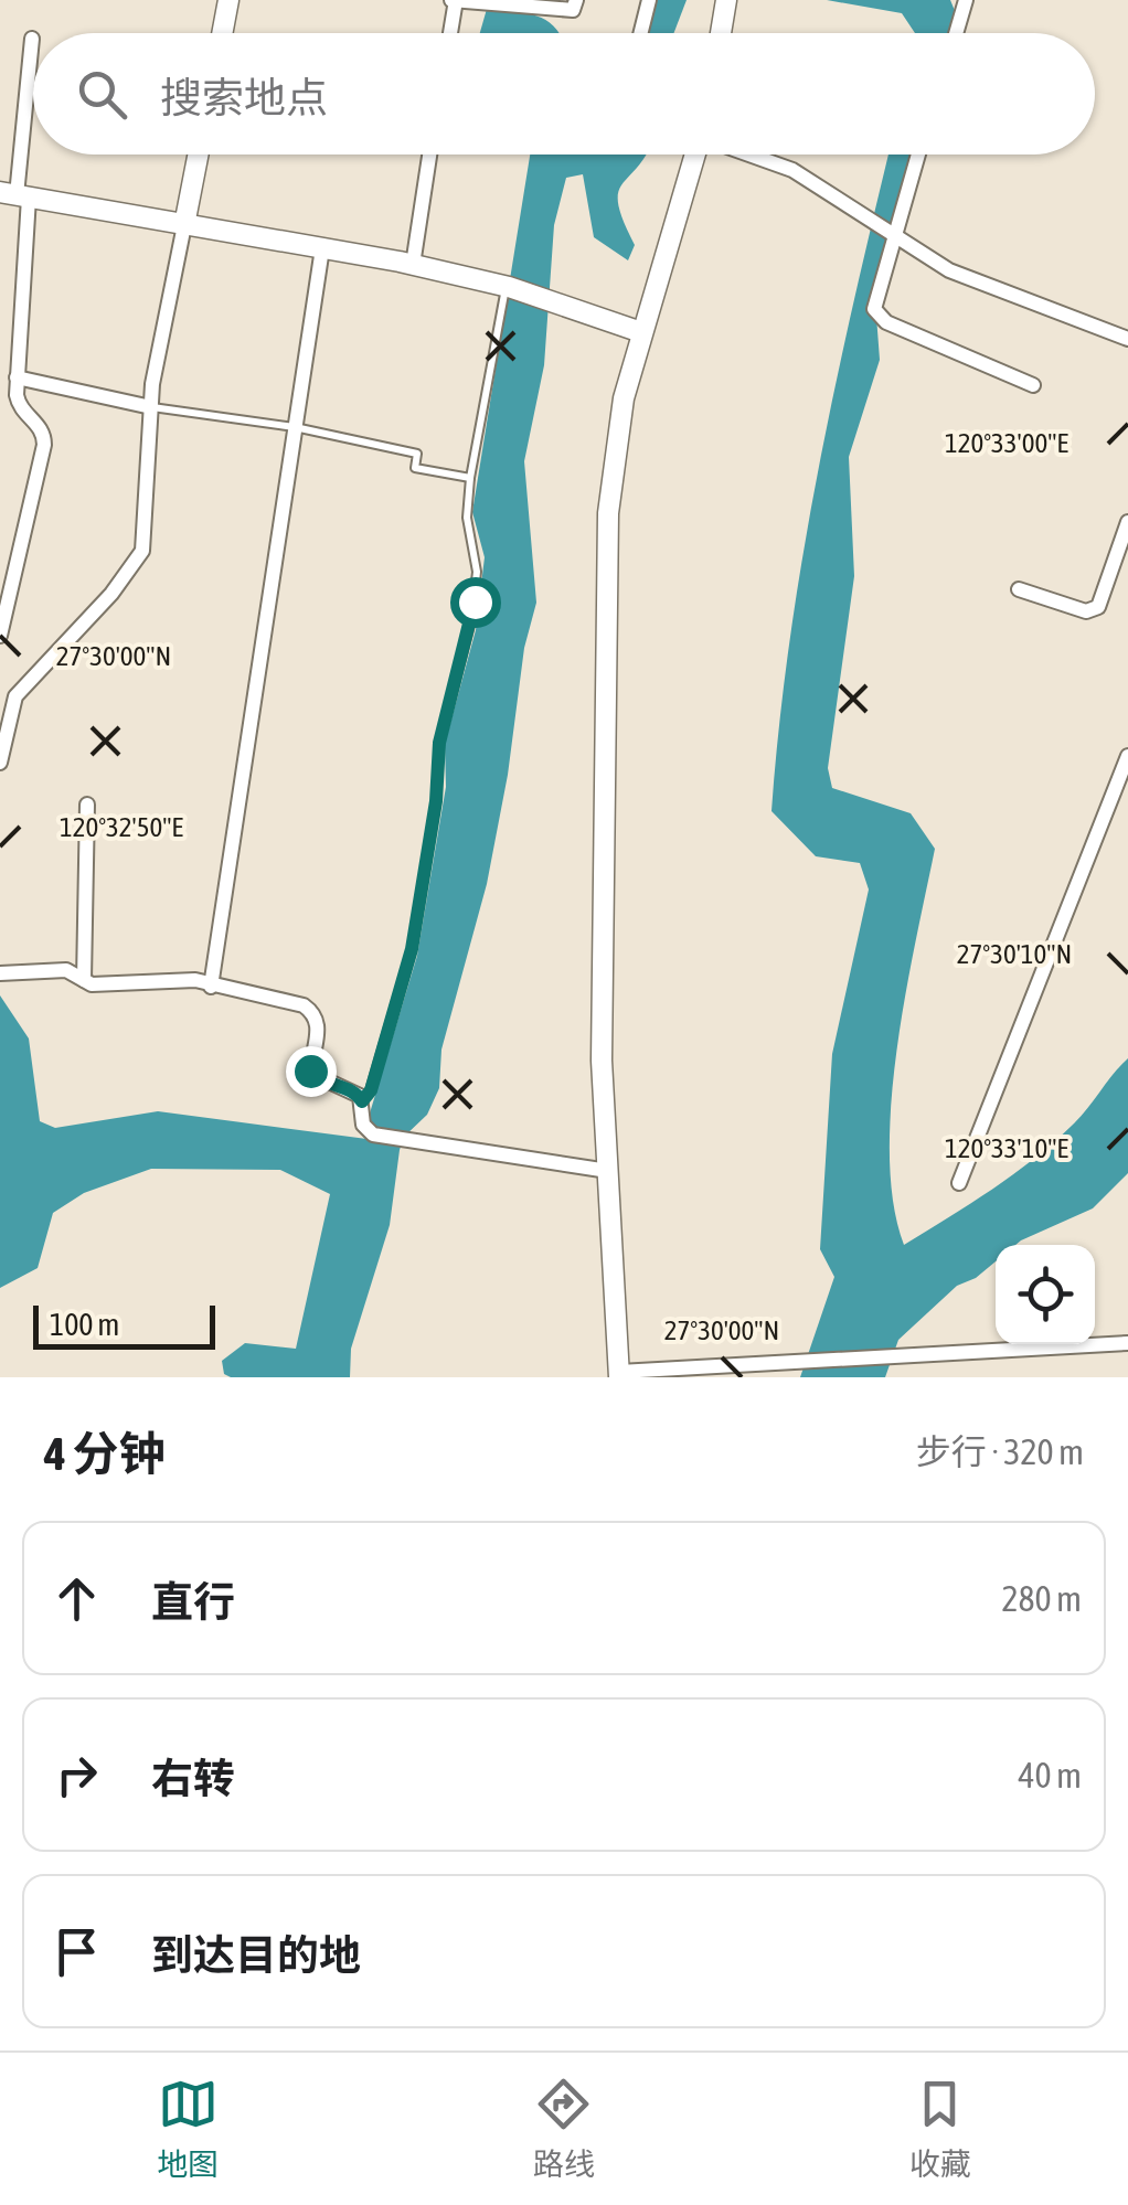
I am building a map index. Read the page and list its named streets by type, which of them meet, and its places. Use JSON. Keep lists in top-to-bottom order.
{
  "scale_bar": "100 m",
  "page": {
    "search": "搜索地点",
    "scale": "100 m",
    "heading": ["4 分钟", "步行 · 320 m"],
    "list": [
      ["直行", "280 m"],
      ["右转", "40 m"],
      "到达目的地"
    ],
    "nav": ["地图", "路线", "收藏"]
  },
  "coordinates": [
    "120°33'00\"E",
    "27°30'00\"N",
    "120°32'50\"E",
    "27°30'10\"N",
    "120°33'10\"E"
  ]
}
